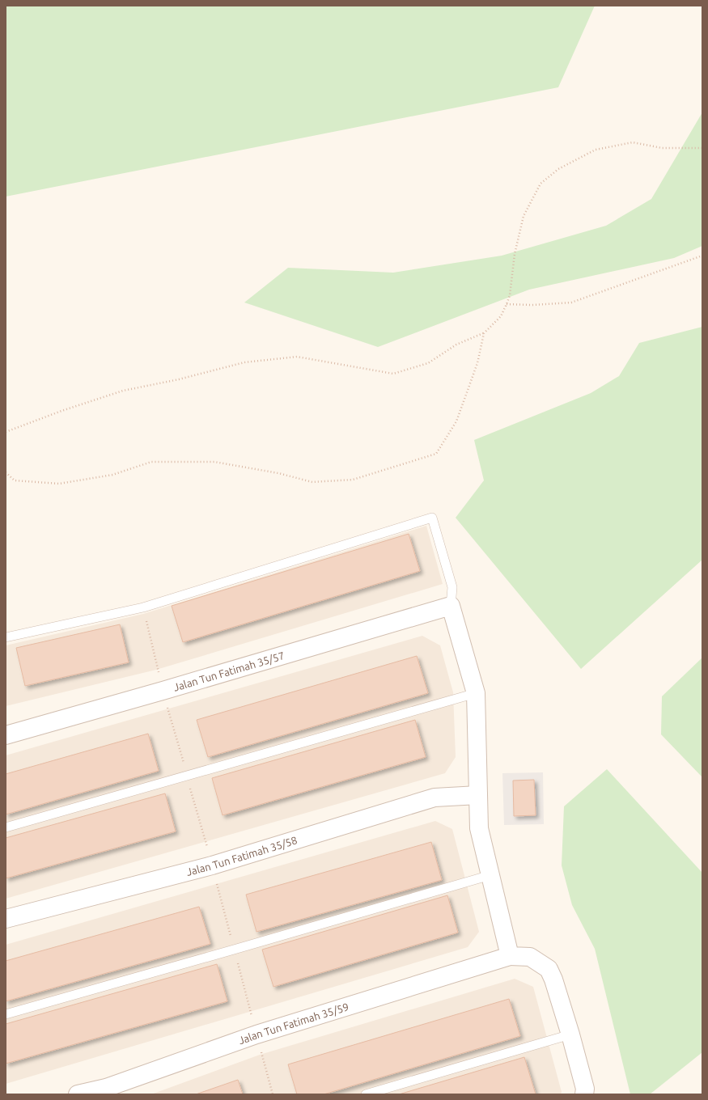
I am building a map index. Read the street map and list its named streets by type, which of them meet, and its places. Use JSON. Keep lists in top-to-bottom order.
{
  "streets": {
    "street": ["Jalan Tun Fatimah 35/57", "Jalan Tun Fatimah 35/58", "Jalan Tun Fatimah 35/59"]
  }
}
